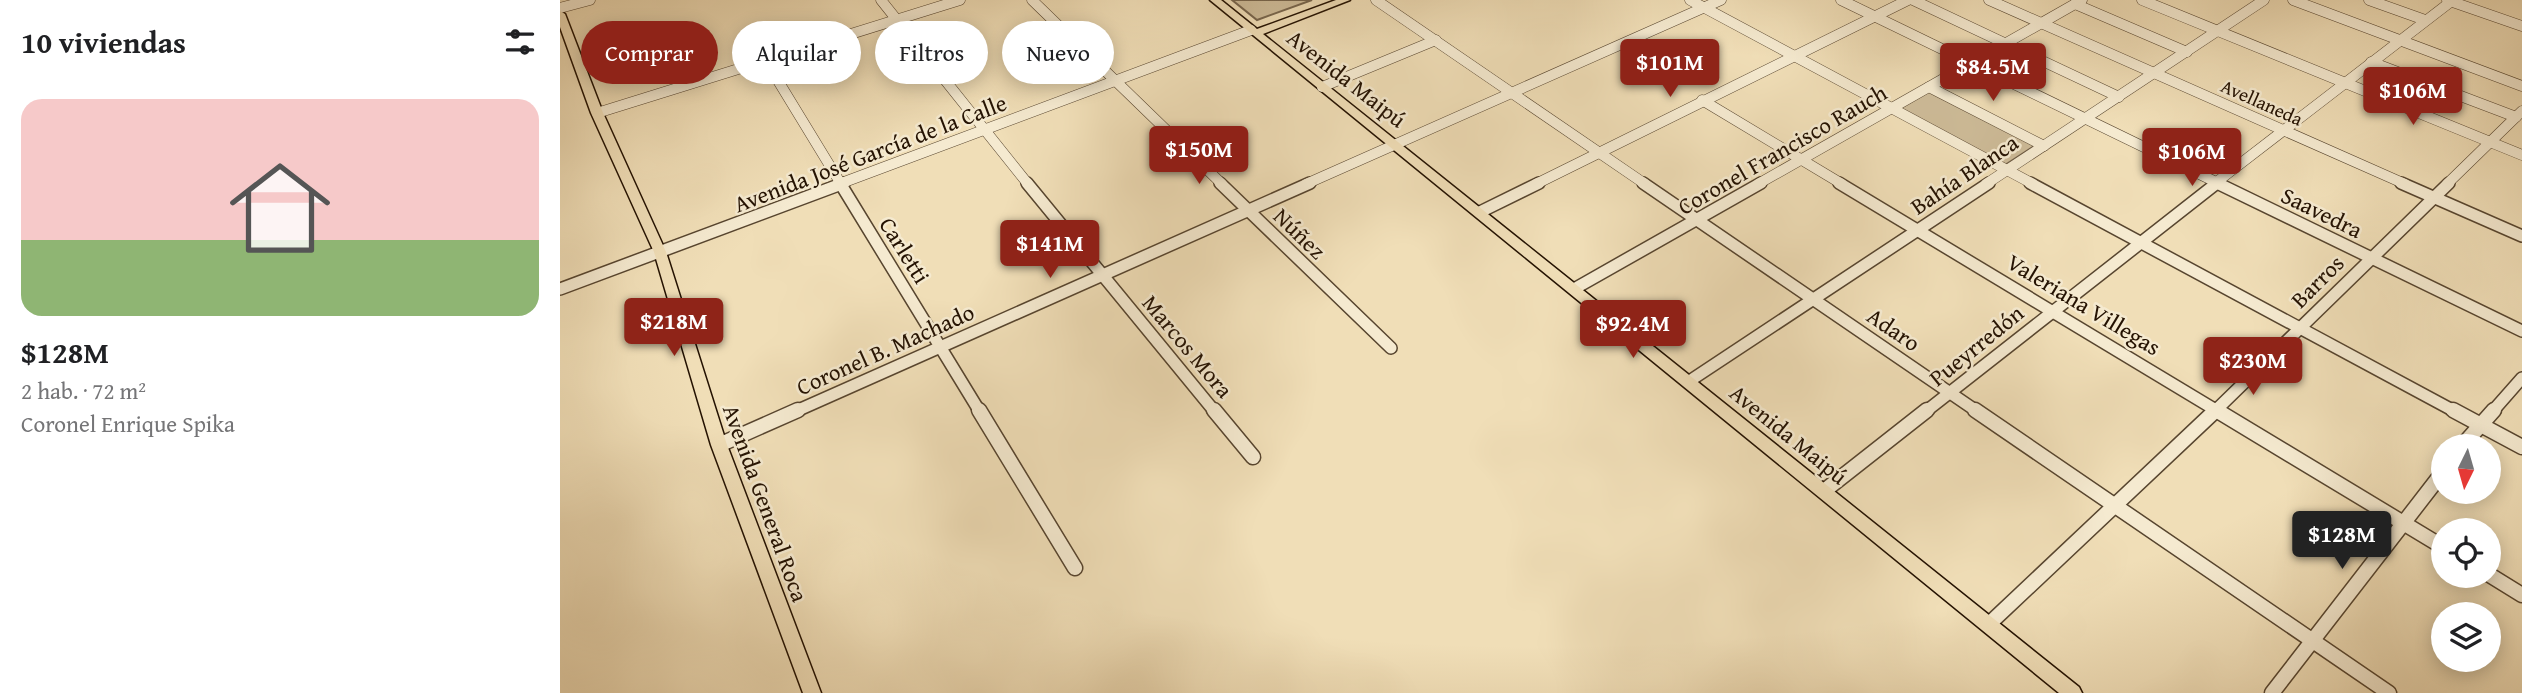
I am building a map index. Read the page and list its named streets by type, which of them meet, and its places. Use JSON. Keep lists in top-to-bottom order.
{
  "streets": {
    "main road": ["Avenida Maipú", "Avenida José García de la Calle", "Avenida General Roca"],
    "street": [
      "Avellaneda",
      "Coronel Francisco Rauch",
      "Bahía Blanca",
      "Saavedra",
      "Núñez",
      "Carletti",
      "Barros",
      "Valeriana Villegas",
      "Adaro",
      "Pueyrredón",
      "Marcos Mora",
      "Coronel B. Machado"
    ]
  },
  "crossings": [
    ["Avenida Maipú", "Coronel Francisco Rauch"],
    ["Avenida Maipú", "Avenida José García de la Calle"],
    ["Avenida Maipú", "Bahía Blanca"],
    ["Avenida Maipú", "Barros"],
    ["Avenida Maipú", "Pueyrredón"],
    ["Avenida Maipú", "Coronel B. Machado"],
    ["Avellaneda", "Coronel Francisco Rauch"],
    ["Avellaneda", "Bahía Blanca"],
    ["Avellaneda", "Barros"],
    ["Avellaneda", "Pueyrredón"],
    ["Coronel Francisco Rauch", "Saavedra"],
    ["Coronel Francisco Rauch", "Valeriana Villegas"],
    ["Coronel Francisco Rauch", "Adaro"],
    ["Avenida José García de la Calle", "Núñez"],
    ["Avenida José García de la Calle", "Carletti"],
    ["Avenida José García de la Calle", "Marcos Mora"],
    ["Avenida José García de la Calle", "Avenida General Roca"],
    ["Bahía Blanca", "Saavedra"],
    ["Bahía Blanca", "Valeriana Villegas"],
    ["Bahía Blanca", "Adaro"],
    ["Saavedra", "Barros"],
    ["Saavedra", "Pueyrredón"],
    ["Núñez", "Coronel B. Machado"],
    ["Carletti", "Coronel B. Machado"],
    ["Barros", "Valeriana Villegas"],
    ["Barros", "Adaro"],
    ["Valeriana Villegas", "Pueyrredón"],
    ["Adaro", "Pueyrredón"],
    ["Adaro", "Coronel B. Machado"],
    ["Marcos Mora", "Coronel B. Machado"],
    ["Coronel B. Machado", "Avenida General Roca"]
  ],
  "north": "bottom",
  "page": {
    "heading": "10 viviendas",
    "chip": [
      "Comprar",
      "Alquilar",
      "Filtros",
      "Nuevo"
    ],
    "price": [
      "$101M",
      "$84.5M",
      "$106M",
      "$150M",
      "$106M",
      "$141M",
      "$218M",
      "$92.4M",
      "$230M",
      "$128M"
    ],
    "list": [
      {
        "name": "$128M",
        "note": "2 hab. · 72 m² · Coronel Enrique Spika"
      }
    ]
  }
}
